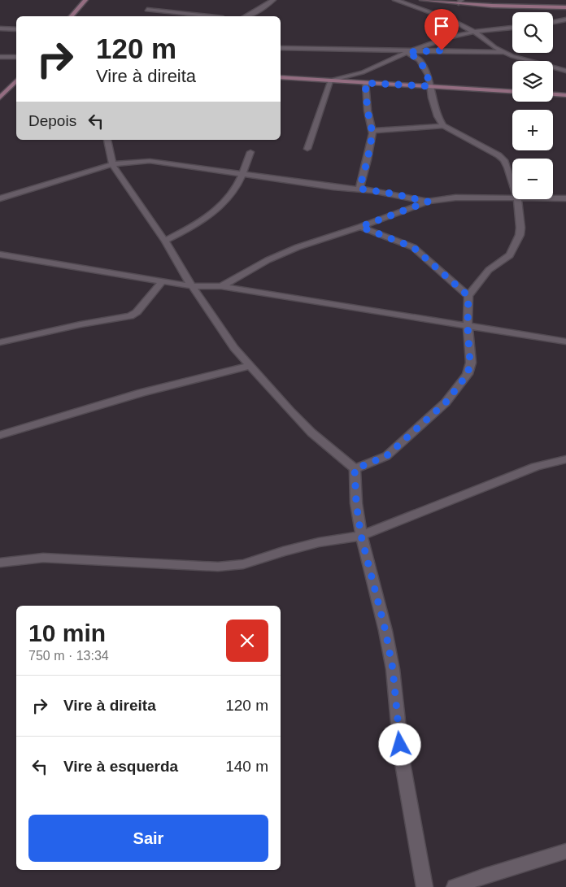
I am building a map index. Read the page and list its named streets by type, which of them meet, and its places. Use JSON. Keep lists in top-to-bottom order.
{
  "page": {
    "map_buttons": ["+", "−"],
    "turn": ["120 m", "Vire à direita"],
    "then": "Depois",
    "heading": ["10 min", "750 m · 13:34"],
    "list": [
      {
        "name": "Vire à direita",
        "value": "120 m"
      },
      {
        "name": "Vire à esquerda",
        "value": "140 m"
      }
    ],
    "buttons": "Sair"
  }
}
